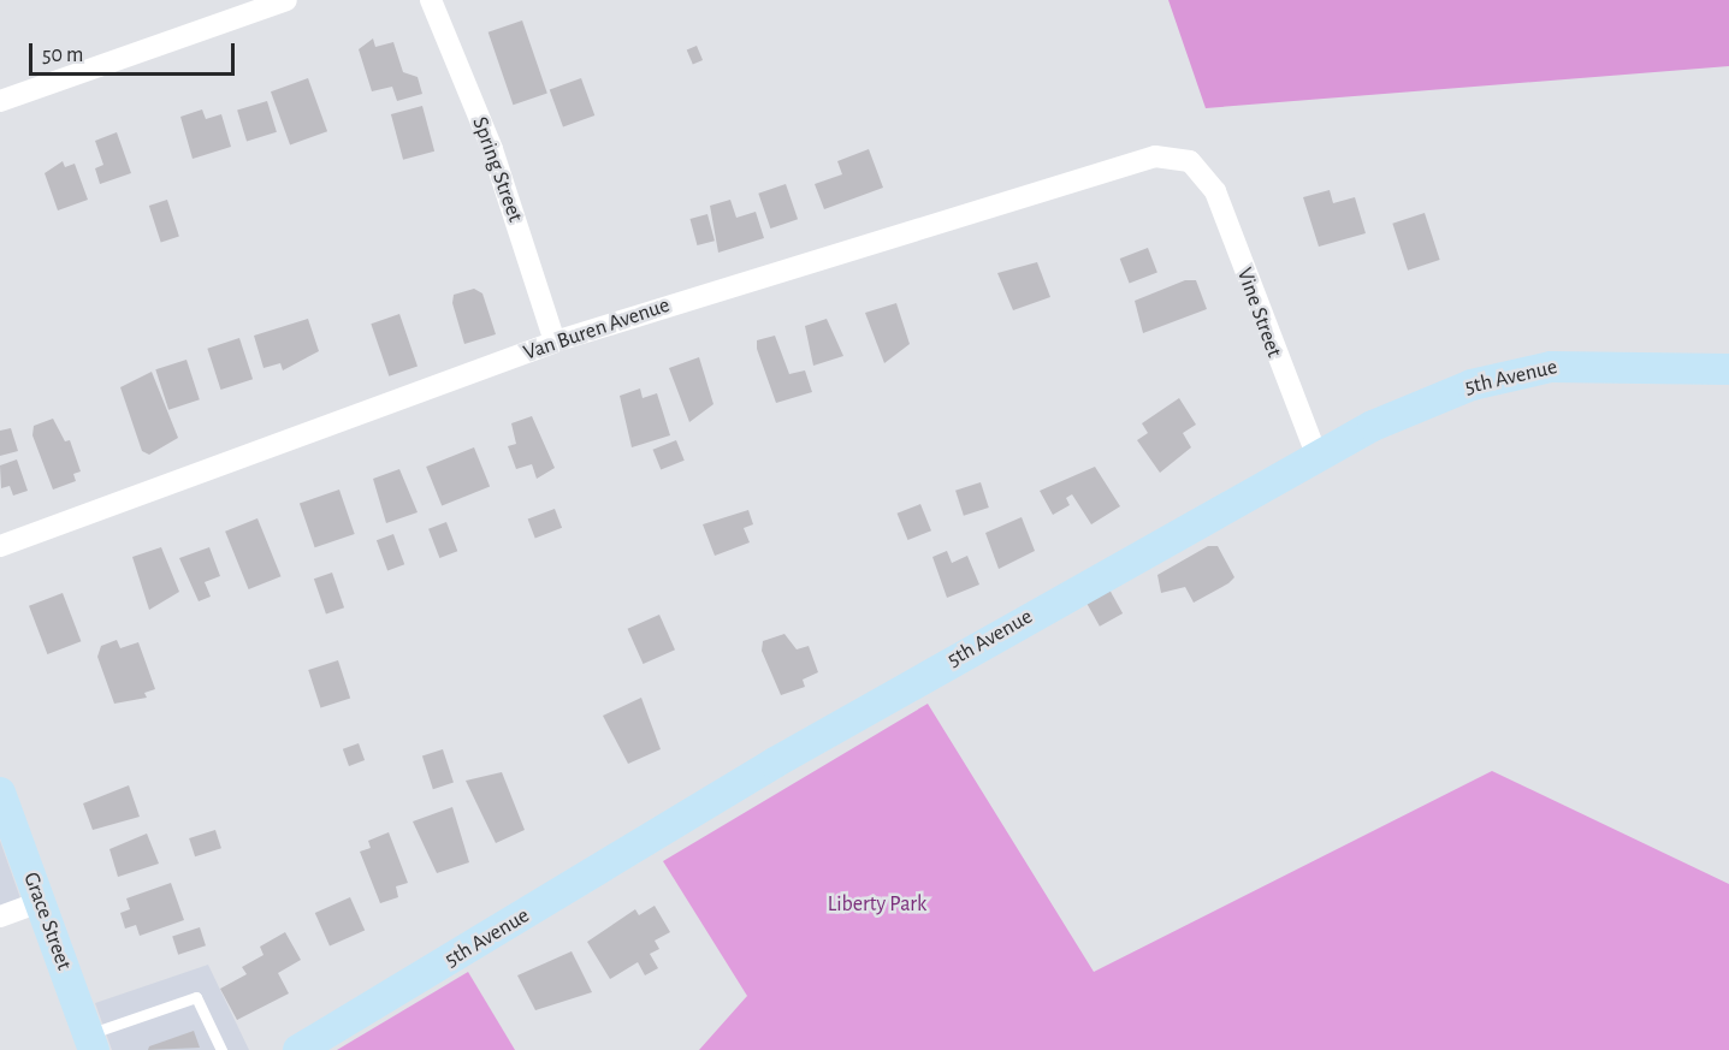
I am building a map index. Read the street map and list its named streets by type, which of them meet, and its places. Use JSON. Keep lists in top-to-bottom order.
{
  "streets": {
    "street": [
      "Spring Street",
      "Vine Street",
      "Van Buren Avenue",
      "5th Avenue",
      "Grace Street"
    ]
  },
  "crossings": [
    ["Spring Street", "Van Buren Avenue"],
    ["Vine Street", "Van Buren Avenue"],
    ["Vine Street", "5th Avenue"]
  ],
  "parks": ["Liberty Park"],
  "scale_bar": "50 m"
}
